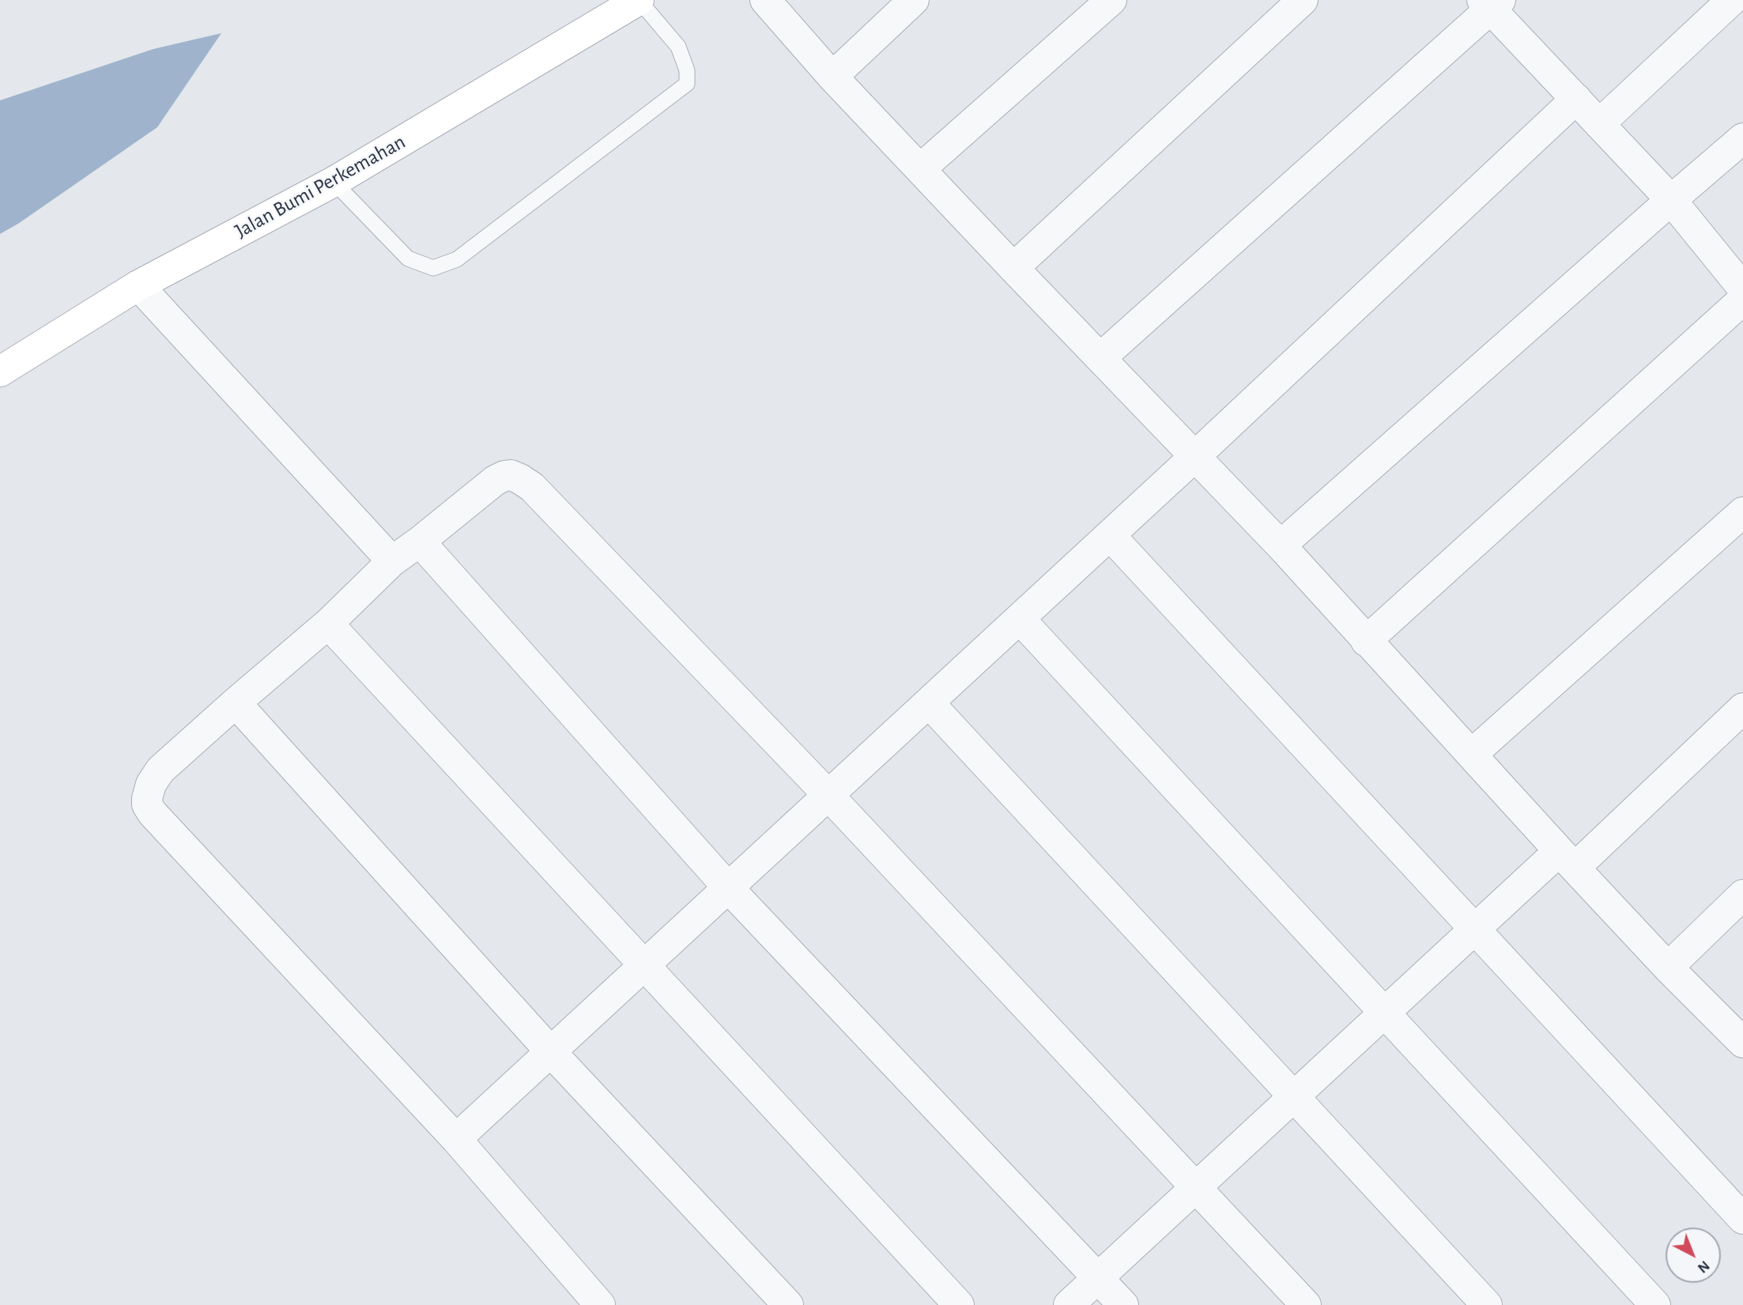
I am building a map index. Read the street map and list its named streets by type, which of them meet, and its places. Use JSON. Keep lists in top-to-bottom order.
{
  "streets": {
    "street": ["Jalan Bumi Perkemahan"]
  },
  "north": "bottom right"
}
